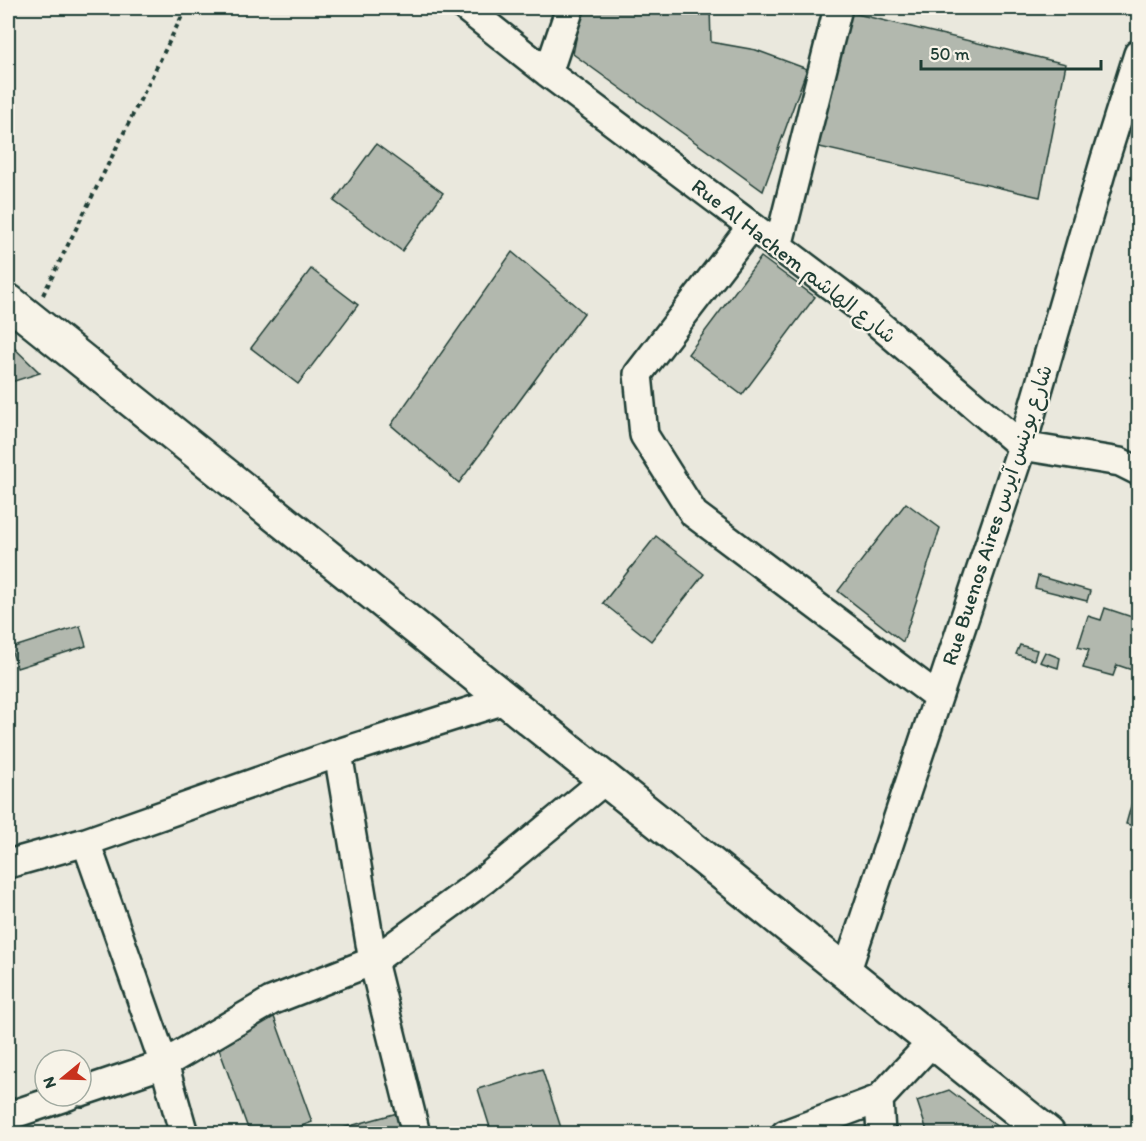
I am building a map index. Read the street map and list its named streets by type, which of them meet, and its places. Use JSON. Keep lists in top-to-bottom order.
{
  "streets": {
    "street": ["Rue Al Hachem شارع الهاشم", "Rue Buenos Aires شارع بوينس آيرس"]
  },
  "crossings": [
    ["Rue Al Hachem شارع الهاشم", "Rue Buenos Aires شارع بوينس آيرس"]
  ],
  "scale_bar": "50 m",
  "north": "left"
}
